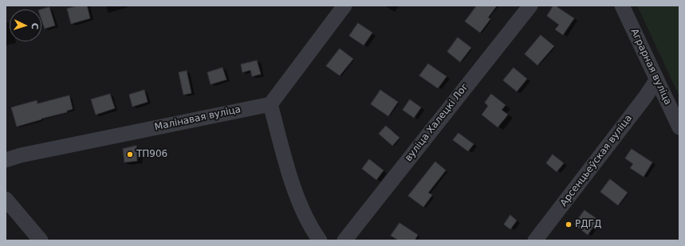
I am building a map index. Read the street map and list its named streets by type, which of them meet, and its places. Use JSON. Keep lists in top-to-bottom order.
{
  "streets": {
    "street": [
      "Аграрная вуліца",
      "Малінавая вуліца",
      "вуліца Халецкі Лог",
      "Арсенцьеўская вуліца"
    ]
  },
  "crossings": [
    ["Аграрная вуліца", "Арсенцьеўская вуліца"]
  ],
  "places": ["ТП906", "РДГД"],
  "north": "right"
}
